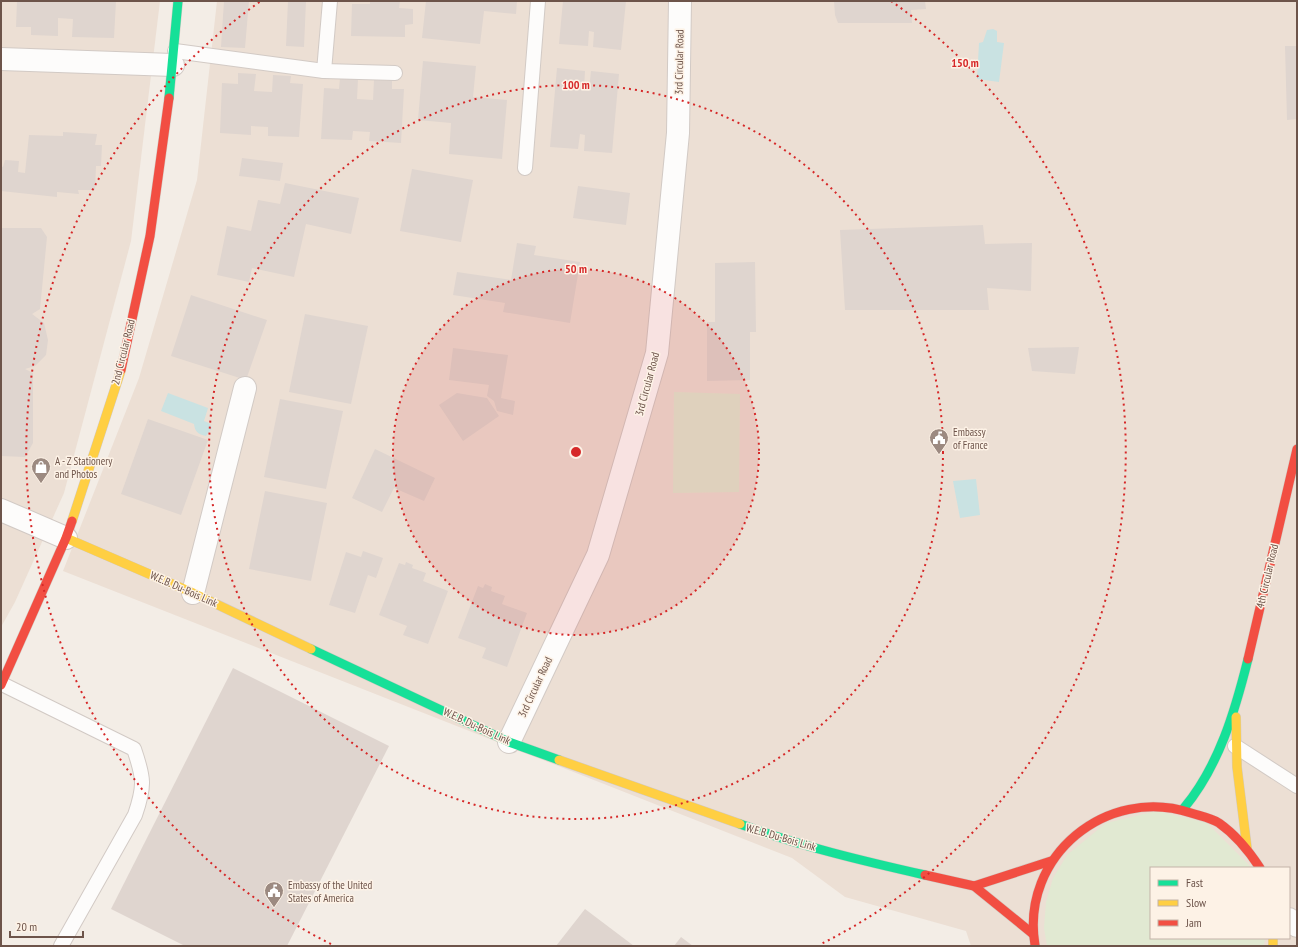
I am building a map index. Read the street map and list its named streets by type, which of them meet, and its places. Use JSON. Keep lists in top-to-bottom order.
{
  "streets": {
    "street": [
      "3rd Circular Road",
      "2nd Circular Road",
      "4th Circular Road",
      "W.E.B. Du-Bois Link"
    ]
  },
  "crossings": [
    ["3rd Circular Road", "W.E.B. Du-Bois Link"],
    ["2nd Circular Road", "W.E.B. Du-Bois Link"]
  ],
  "places": {
    "public building": ["Embassy of France", "Embassy of the United States of America"],
    "shop": ["A - Z Stationery and Photos"]
  },
  "legend": ["Fast", "Slow", "Jam"],
  "scale_bar": "20 m",
  "rings": ["150 m", "100 m", "50 m"]
}
